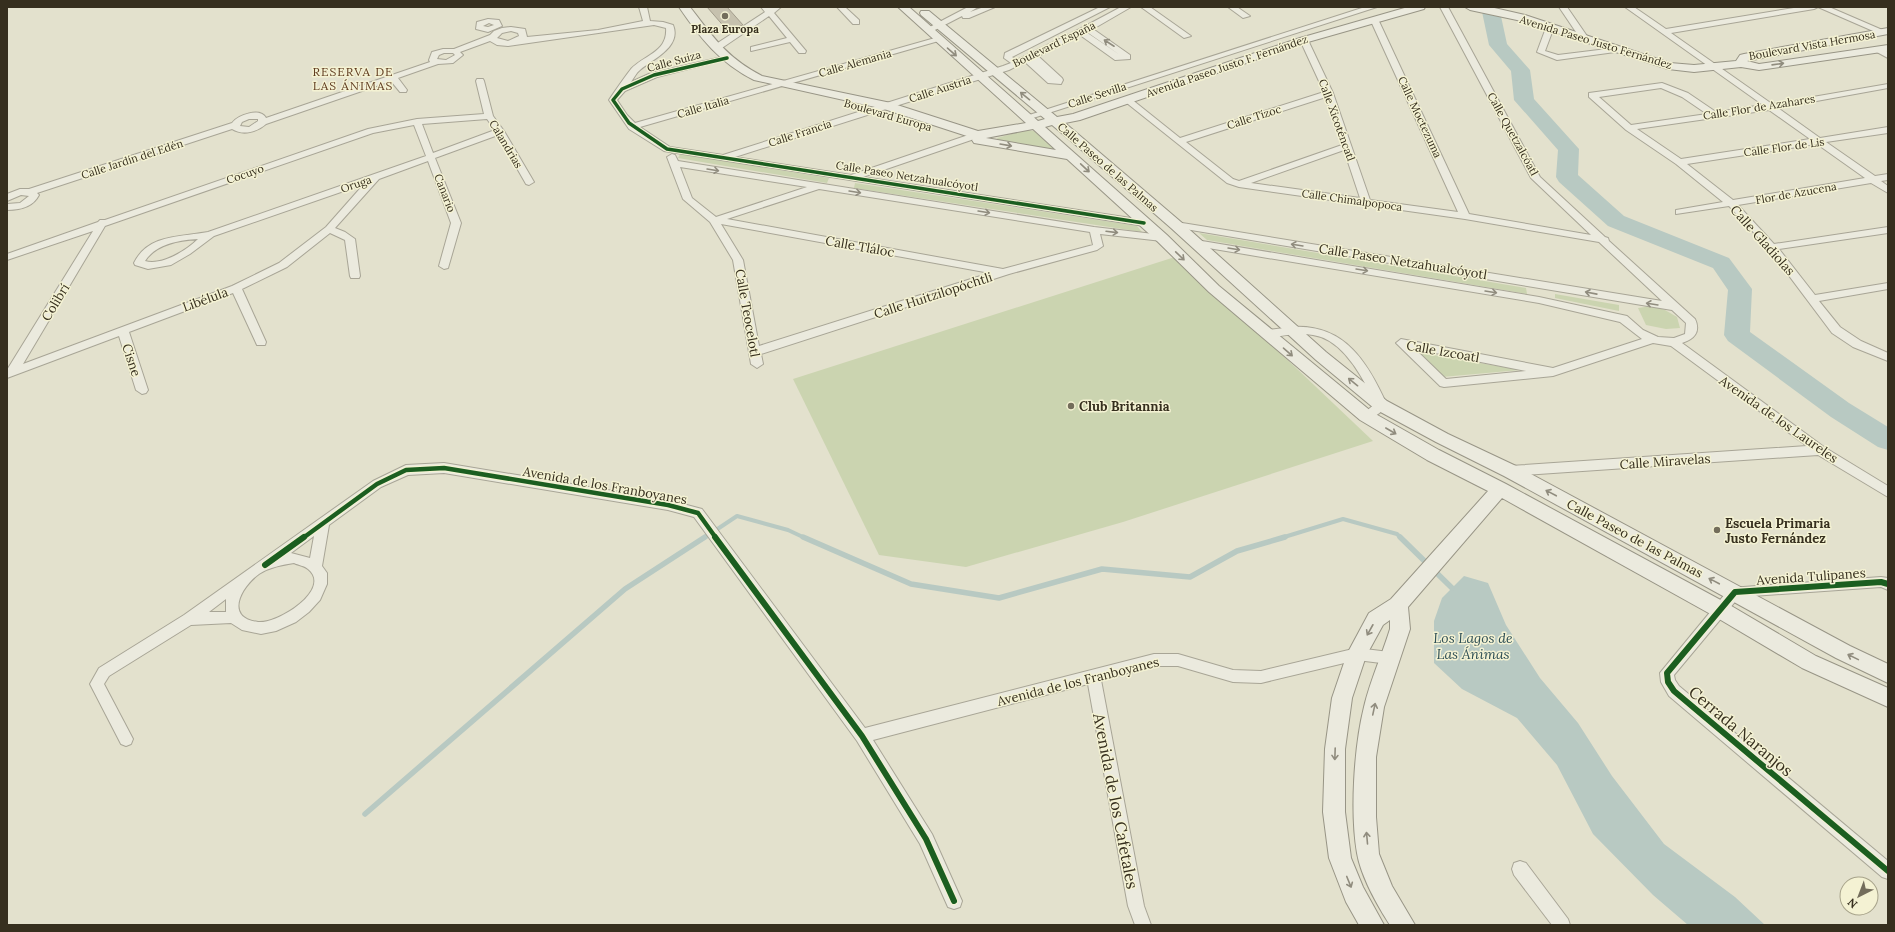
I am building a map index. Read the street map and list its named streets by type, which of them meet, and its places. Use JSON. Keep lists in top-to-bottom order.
{
  "streets": {
    "street": [
      "Avenida Paseo Justo Fernández",
      "Boulevard España",
      "Boulevard Vista Hermosa",
      "Calle Suiza",
      "Calle Alemania",
      "Avenida Paseo Justo F. Fernández",
      "Calle Austria",
      "Calle Sevilla",
      "Calle Italia",
      "Calle Flor de Azahares",
      "Boulevard Europa",
      "Calle Tízoc",
      "Calle Moctezuma",
      "Calle Xicoténcatl",
      "Calle Francia",
      "Calle Quetzalcóatl",
      "Calandrias",
      "Calle Flor de Lis",
      "Calle Jardín del Edén",
      "Calle Paseo de las Palmas",
      "Cocuyo",
      "Calle Paseo Netzahualcóyotl",
      "Oruga",
      "Canario",
      "Flor de Azucena",
      "Calle Chimalpopoca",
      "Calle Gladiolas",
      "Calle Tláloc",
      "Calle Huitzilopóchtli",
      "Libélula",
      "Colibrí",
      "Calle Teocelotl",
      "Calle Izcoatl",
      "Cisne",
      "Avenida de los Laureles",
      "Calle Miravelas",
      "Avenida de los Franboyanes",
      "Avenida Tulipanes",
      "Cerrada Naranjos",
      "Avenida de los Cafetales"
    ]
  },
  "crossings": [
    ["Avenida Paseo Justo Fernández", "Boulevard Vista Hermosa"],
    ["Boulevard España", "Calle Austria"],
    ["Boulevard España", "Calle Paseo de las Palmas"],
    ["Calle Suiza", "Boulevard Europa"],
    ["Calle Alemania", "Calle Italia"],
    ["Calle Alemania", "Boulevard Europa"],
    ["Calle Alemania", "Calle Paseo de las Palmas"],
    ["Avenida Paseo Justo F. Fernández", "Calle Sevilla"],
    ["Avenida Paseo Justo F. Fernández", "Boulevard Europa"],
    ["Avenida Paseo Justo F. Fernández", "Calle Moctezuma"],
    ["Avenida Paseo Justo F. Fernández", "Calle Xicoténcatl"],
    ["Avenida Paseo Justo F. Fernández", "Calle Paseo de las Palmas"],
    ["Avenida Paseo Justo F. Fernández", "Calle Chimalpopoca"],
    ["Calle Austria", "Boulevard Europa"],
    ["Calle Austria", "Calle Francia"],
    ["Calle Austria", "Calle Paseo de las Palmas"],
    ["Calle Sevilla", "Boulevard Europa"],
    ["Calle Sevilla", "Calle Moctezuma"],
    ["Calle Sevilla", "Calle Paseo de las Palmas"],
    ["Calle Italia", "Boulevard Europa"],
    ["Calle Flor de Azahares", "Calle Gladiolas"],
    ["Boulevard Europa", "Calle Francia"],
    ["Boulevard Europa", "Calle Paseo de las Palmas"],
    ["Calle Tízoc", "Calle Xicoténcatl"],
    ["Calle Tízoc", "Calle Chimalpopoca"],
    ["Calle Moctezuma", "Calle Chimalpopoca"],
    ["Calle Xicoténcatl", "Calle Chimalpopoca"],
    ["Calle Francia", "Calle Paseo Netzahualcóyotl"],
    ["Calle Quetzalcóatl", "Calle Paseo Netzahualcóyotl"],
    ["Calle Quetzalcóatl", "Calle Chimalpopoca"],
    ["Calle Quetzalcóatl", "Avenida de los Laureles"],
    ["Calandrias", "Cocuyo"],
    ["Calandrias", "Oruga"],
    ["Calle Flor de Lis", "Calle Gladiolas"],
    ["Calle Paseo de las Palmas", "Calle Paseo Netzahualcóyotl"],
    ["Calle Paseo de las Palmas", "Calle Miravelas"],
    ["Calle Paseo de las Palmas", "Avenida Tulipanes"],
    ["Calle Paseo de las Palmas", "Cerrada Naranjos"],
    ["Cocuyo", "Canario"],
    ["Cocuyo", "Colibrí"],
    ["Calle Paseo Netzahualcóyotl", "Calle Huitzilopóchtli"],
    ["Oruga", "Canario"],
    ["Oruga", "Libélula"],
    ["Flor de Azucena", "Calle Gladiolas"],
    ["Calle Tláloc", "Calle Huitzilopóchtli"],
    ["Calle Tláloc", "Calle Teocelotl"],
    ["Calle Huitzilopóchtli", "Calle Teocelotl"],
    ["Libélula", "Colibrí"],
    ["Libélula", "Cisne"],
    ["Avenida de los Laureles", "Calle Miravelas"],
    ["Avenida de los Franboyanes", "Avenida de los Cafetales"],
    ["Avenida Tulipanes", "Cerrada Naranjos"]
  ],
  "districts": ["RESERVA DE LAS ÁNIMAS"],
  "water": ["Los Lagos de Las Ánimas"],
  "places": ["Plaza Europa", "Club Britannia", "Escuela Primaria Justo Fernández"],
  "north": "bottom left"
}
